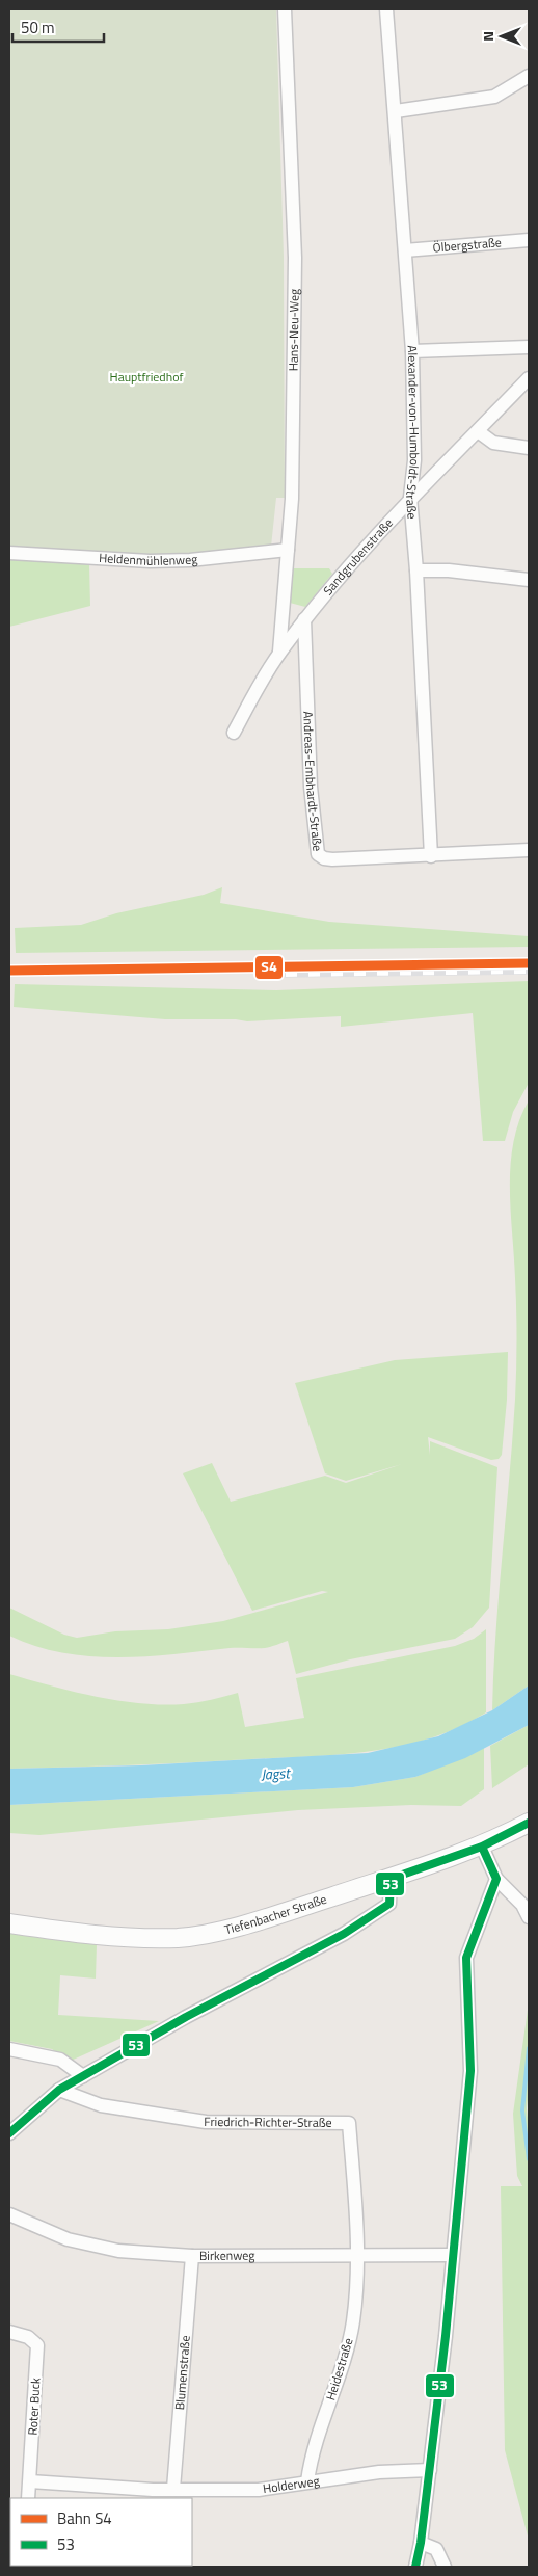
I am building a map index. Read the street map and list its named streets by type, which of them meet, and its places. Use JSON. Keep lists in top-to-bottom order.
{
  "streets": {
    "main road": ["Tiefenbacher Straße"],
    "street": [
      "Ölbergstraße",
      "Hans-Neu-Weg",
      "Alexander-von-Humboldt-Straße",
      "Sandgrubenstraße",
      "Heldenmühlenweg",
      "Andreas-Embhardt-Straße",
      "Friedrich-Richter-Straße",
      "Birkenweg",
      "Heidestraße",
      "Blumenstraße",
      "Roter Buck",
      "Holderweg"
    ]
  },
  "crossings": [
    ["Ölbergstraße", "Alexander-von-Humboldt-Straße"],
    ["Hans-Neu-Weg", "Sandgrubenstraße"],
    ["Hans-Neu-Weg", "Heldenmühlenweg"],
    ["Alexander-von-Humboldt-Straße", "Sandgrubenstraße"],
    ["Alexander-von-Humboldt-Straße", "Andreas-Embhardt-Straße"],
    ["Sandgrubenstraße", "Andreas-Embhardt-Straße"],
    ["Friedrich-Richter-Straße", "Birkenweg"],
    ["Friedrich-Richter-Straße", "Heidestraße"],
    ["Birkenweg", "Heidestraße"],
    ["Birkenweg", "Blumenstraße"],
    ["Heidestraße", "Holderweg"],
    ["Blumenstraße", "Holderweg"],
    ["Roter Buck", "Holderweg"]
  ],
  "water": ["Jagst"],
  "parks": ["Hauptfriedhof"],
  "lines": ["rail line S4", "transit line 53"],
  "legend": ["Bahn S4", "53"],
  "scale_bar": "50 m",
  "north": "left"
}
